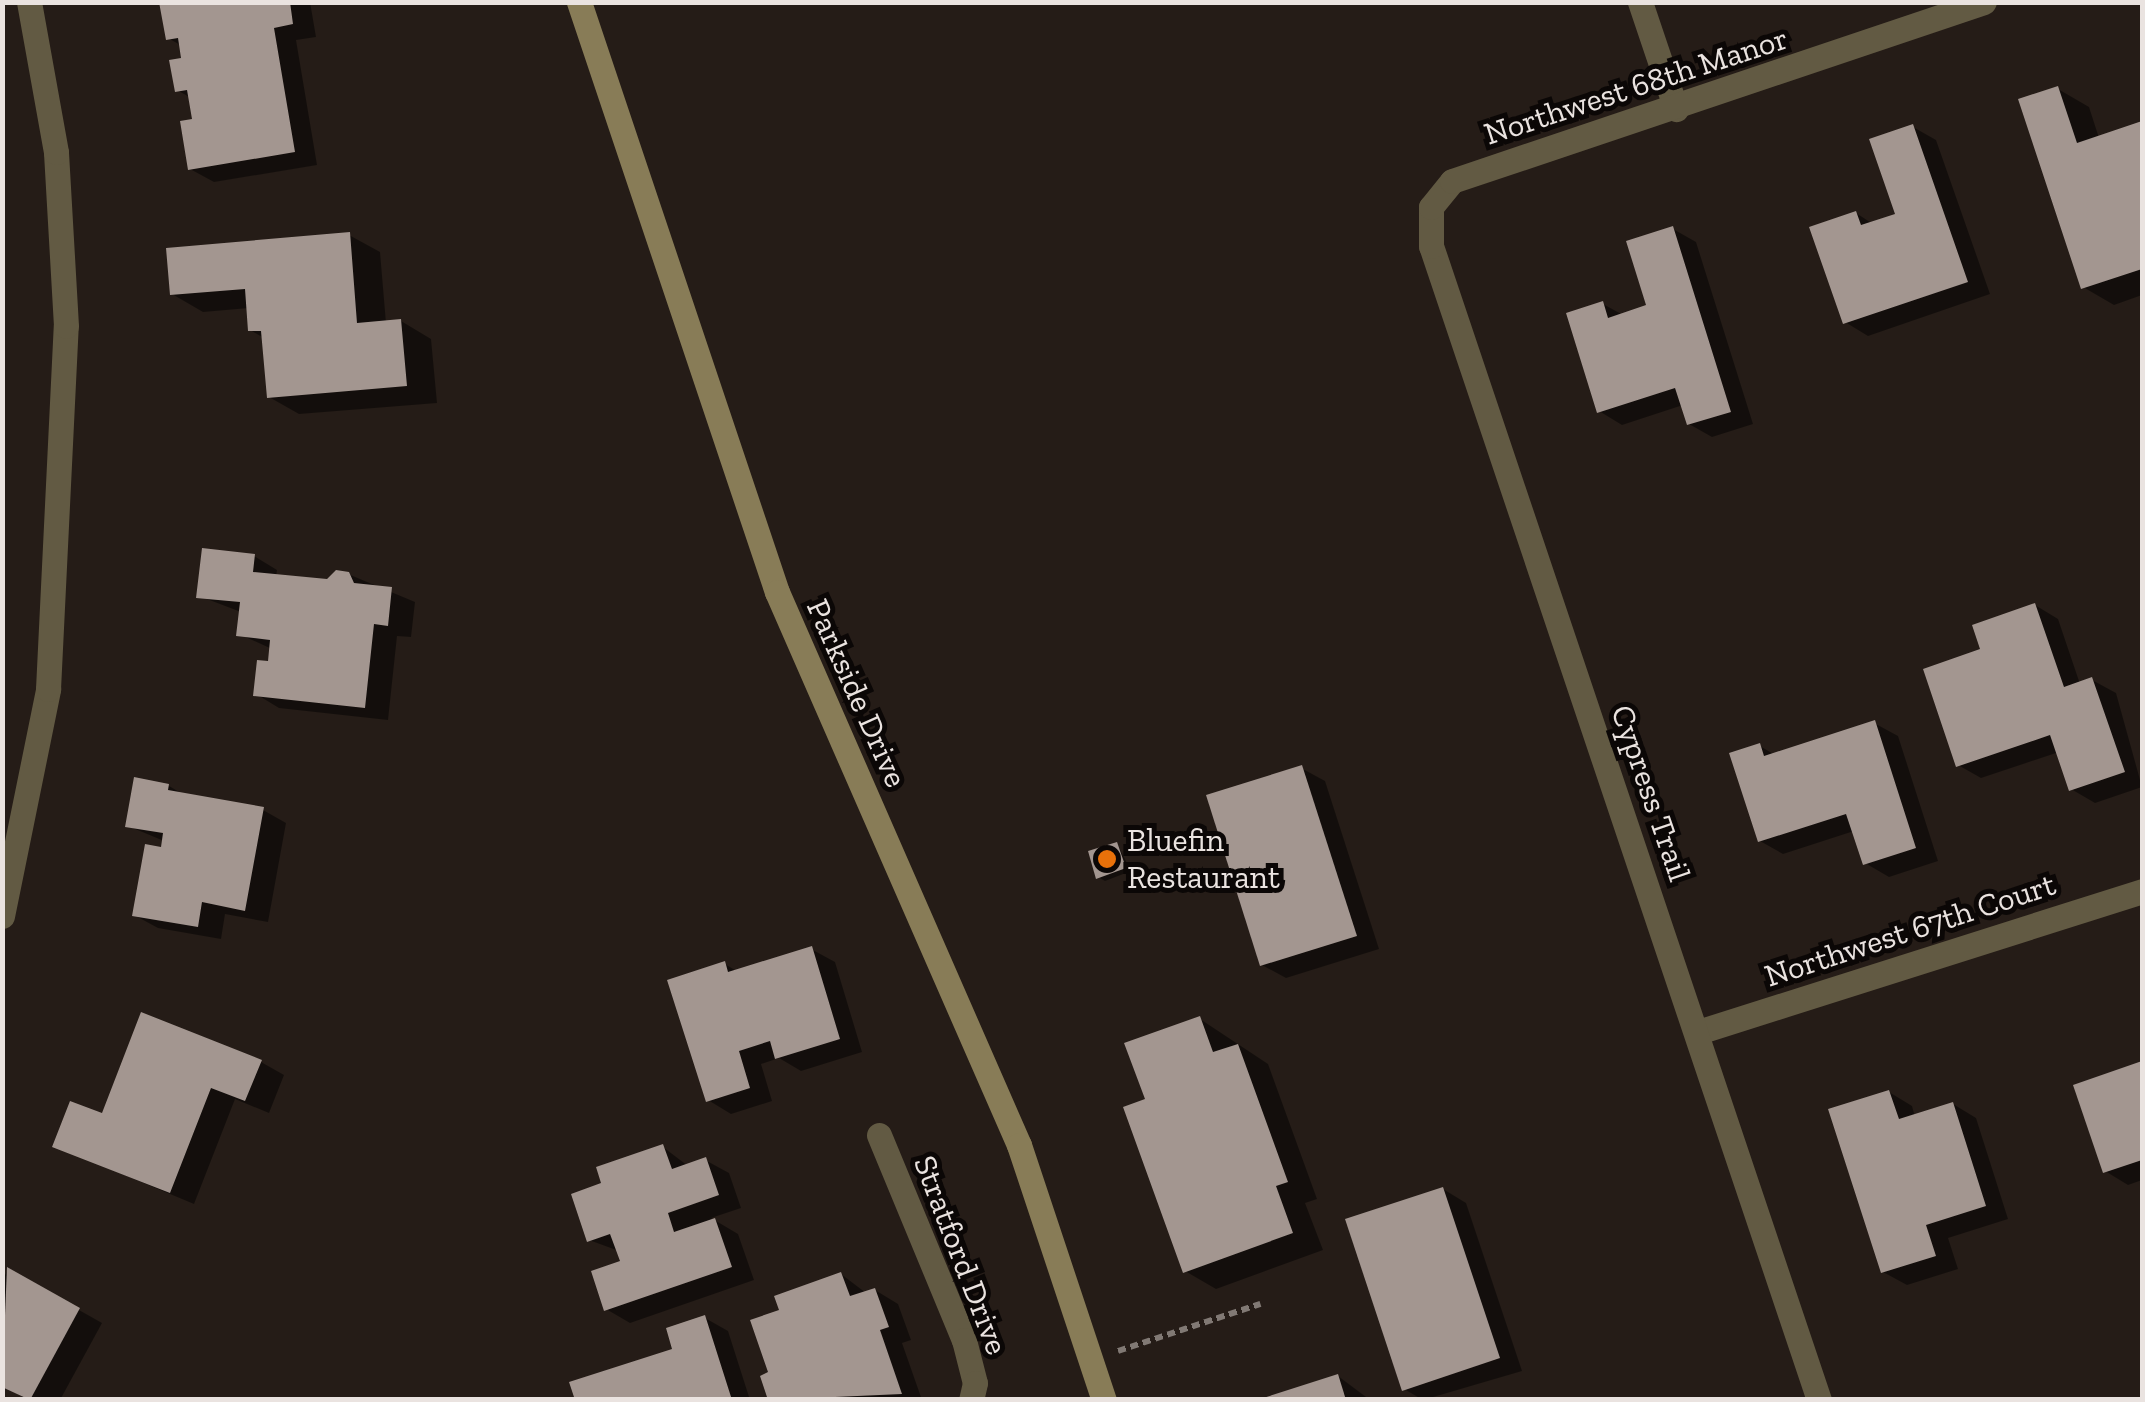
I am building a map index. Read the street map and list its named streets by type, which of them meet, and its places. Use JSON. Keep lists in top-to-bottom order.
{
  "streets": {
    "street": [
      "Northwest 68th Manor",
      "Parkside Drive",
      "Cypress Trail",
      "Northwest 67th Court",
      "Stratford Drive"
    ]
  },
  "crossings": [
    ["Northwest 68th Manor", "Cypress Trail"],
    ["Cypress Trail", "Northwest 67th Court"]
  ],
  "places": ["Bluefin Restaurant"]
}
